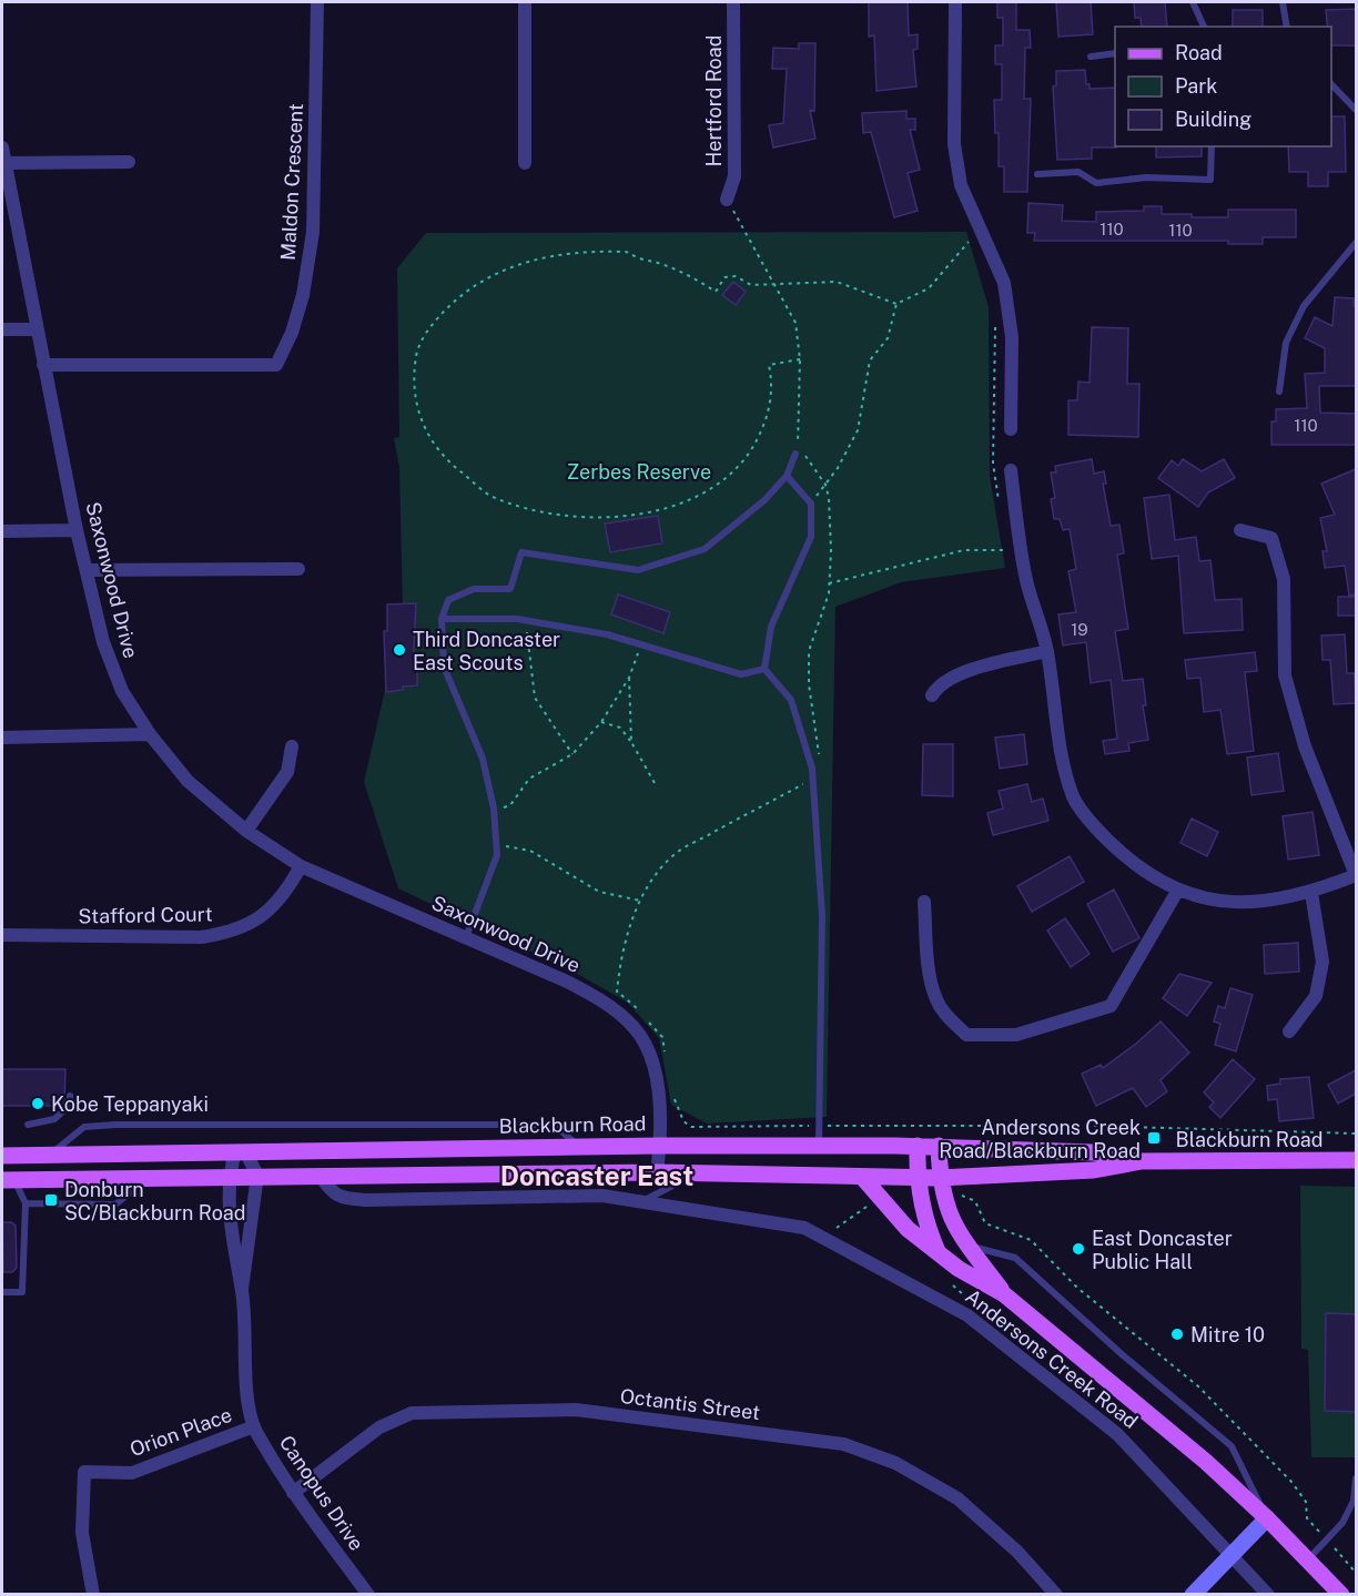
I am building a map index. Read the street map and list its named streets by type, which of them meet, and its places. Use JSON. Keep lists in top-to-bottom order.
{
  "streets": {
    "main road": ["Blackburn Road", "Andersons Creek Road"],
    "street": [
      "Hertford Road",
      "Maldon Crescent",
      "Saxonwood Drive",
      "Stafford Court",
      "Octantis Street",
      "Orion Place",
      "Canopus Drive"
    ]
  },
  "crossings": [
    ["Maldon Crescent", "Saxonwood Drive"],
    ["Saxonwood Drive", "Stafford Court"],
    ["Saxonwood Drive", "Blackburn Road"],
    ["Blackburn Road", "Andersons Creek Road"],
    ["Blackburn Road", "Canopus Drive"],
    ["Octantis Street", "Canopus Drive"],
    ["Orion Place", "Canopus Drive"]
  ],
  "districts": ["Doncaster East"],
  "parks": ["Zerbes Reserve"],
  "places": {
    "other": [
      "Third Doncaster East Scouts",
      "Kobe Teppanyaki",
      "East Doncaster Public Hall",
      "Mitre 10"
    ],
    "transit": ["Andersons Creek Road/Blackburn Road", "Donburn SC/Blackburn Road"]
  },
  "house_numbers": [
    "110",
    "110",
    "110",
    "19"
  ],
  "legend": ["Road", "Park", "Building"]
}
